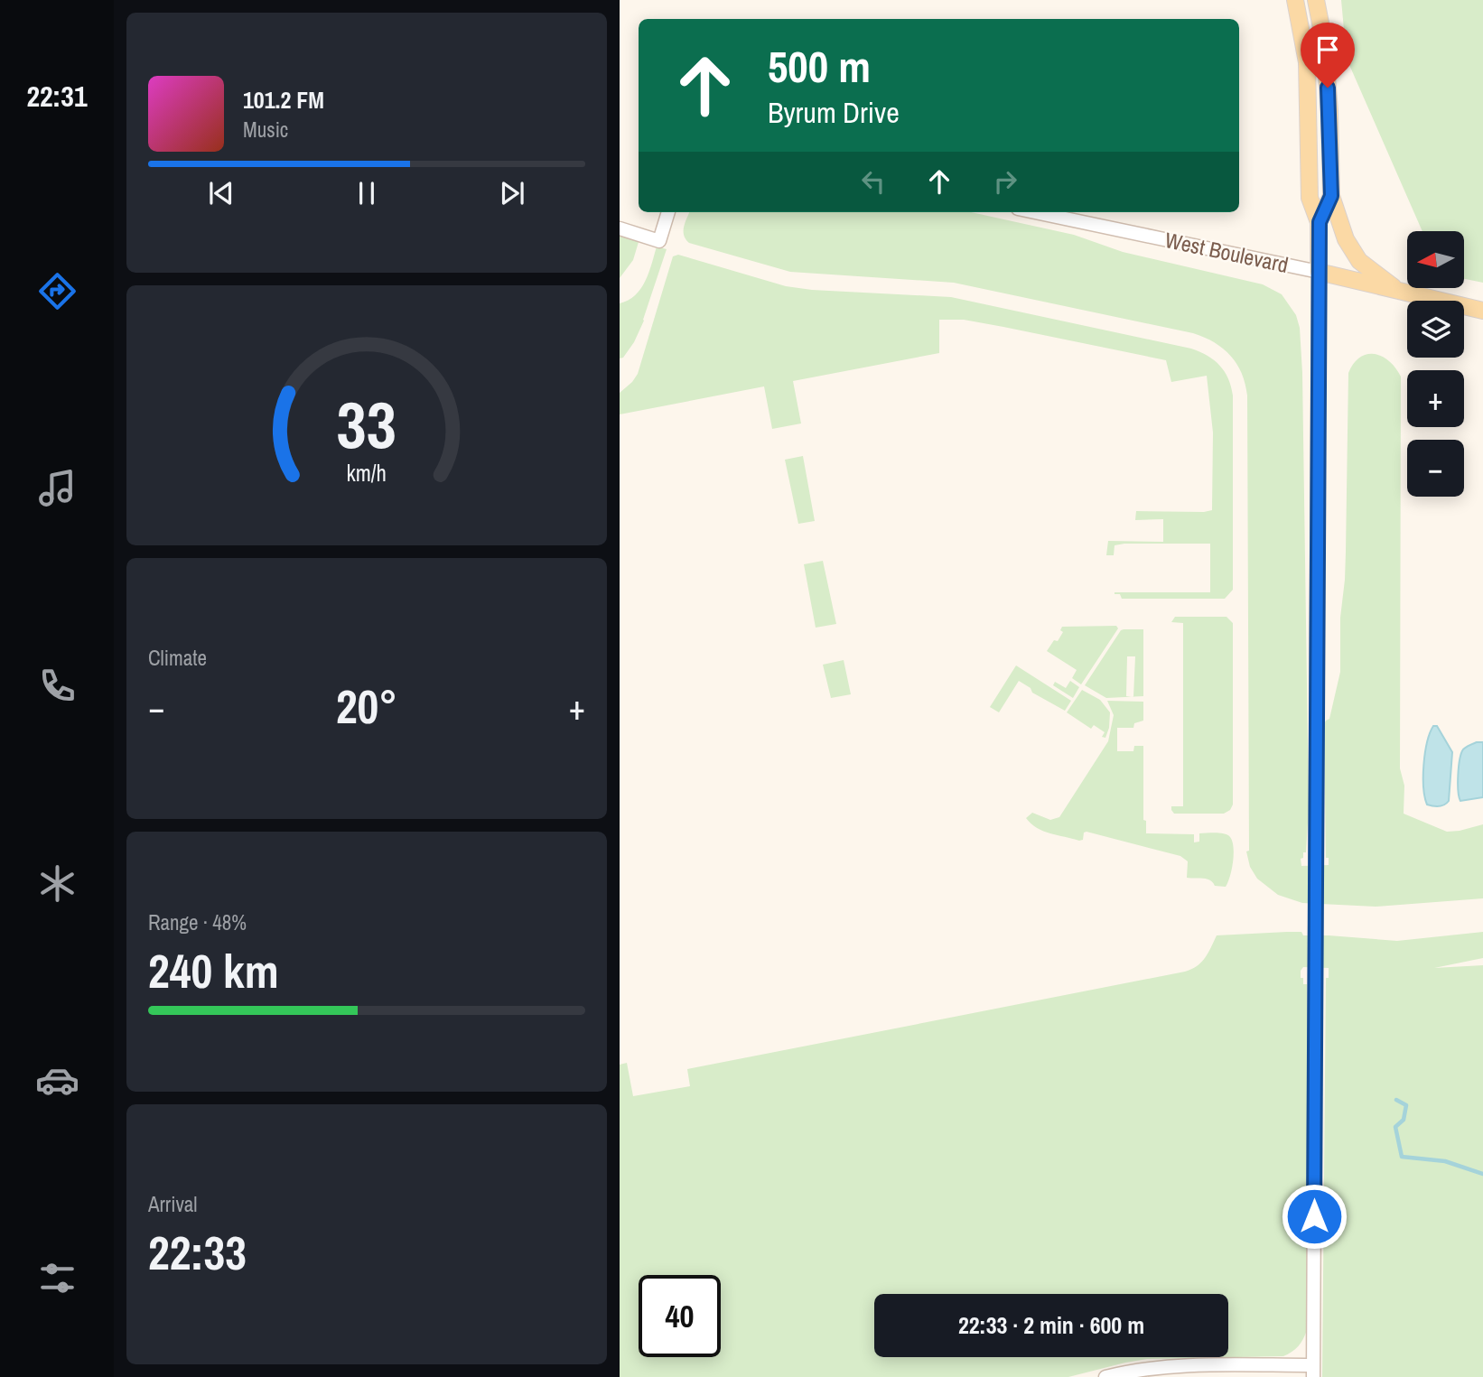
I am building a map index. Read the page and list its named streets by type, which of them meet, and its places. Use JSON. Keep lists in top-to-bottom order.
{
  "streets": {
    "street": ["West Boulevard"]
  },
  "north": "left",
  "page": {
    "tabs": "22:31",
    "turn": ["500 m", "Byrum Drive"],
    "song": ["101.2 FM", "Music"],
    "map_buttons": ["+", "−"],
    "tile": [
      "Climate",
      ["Range · 48%", "240 km"],
      ["Arrival", "22:33"]
    ],
    "heat": ["−", "20°", "+"],
    "limit": "40",
    "trip": "22:33 · 2 min · 600 m",
    "gauge": ["33", "km/h"]
  }
}
